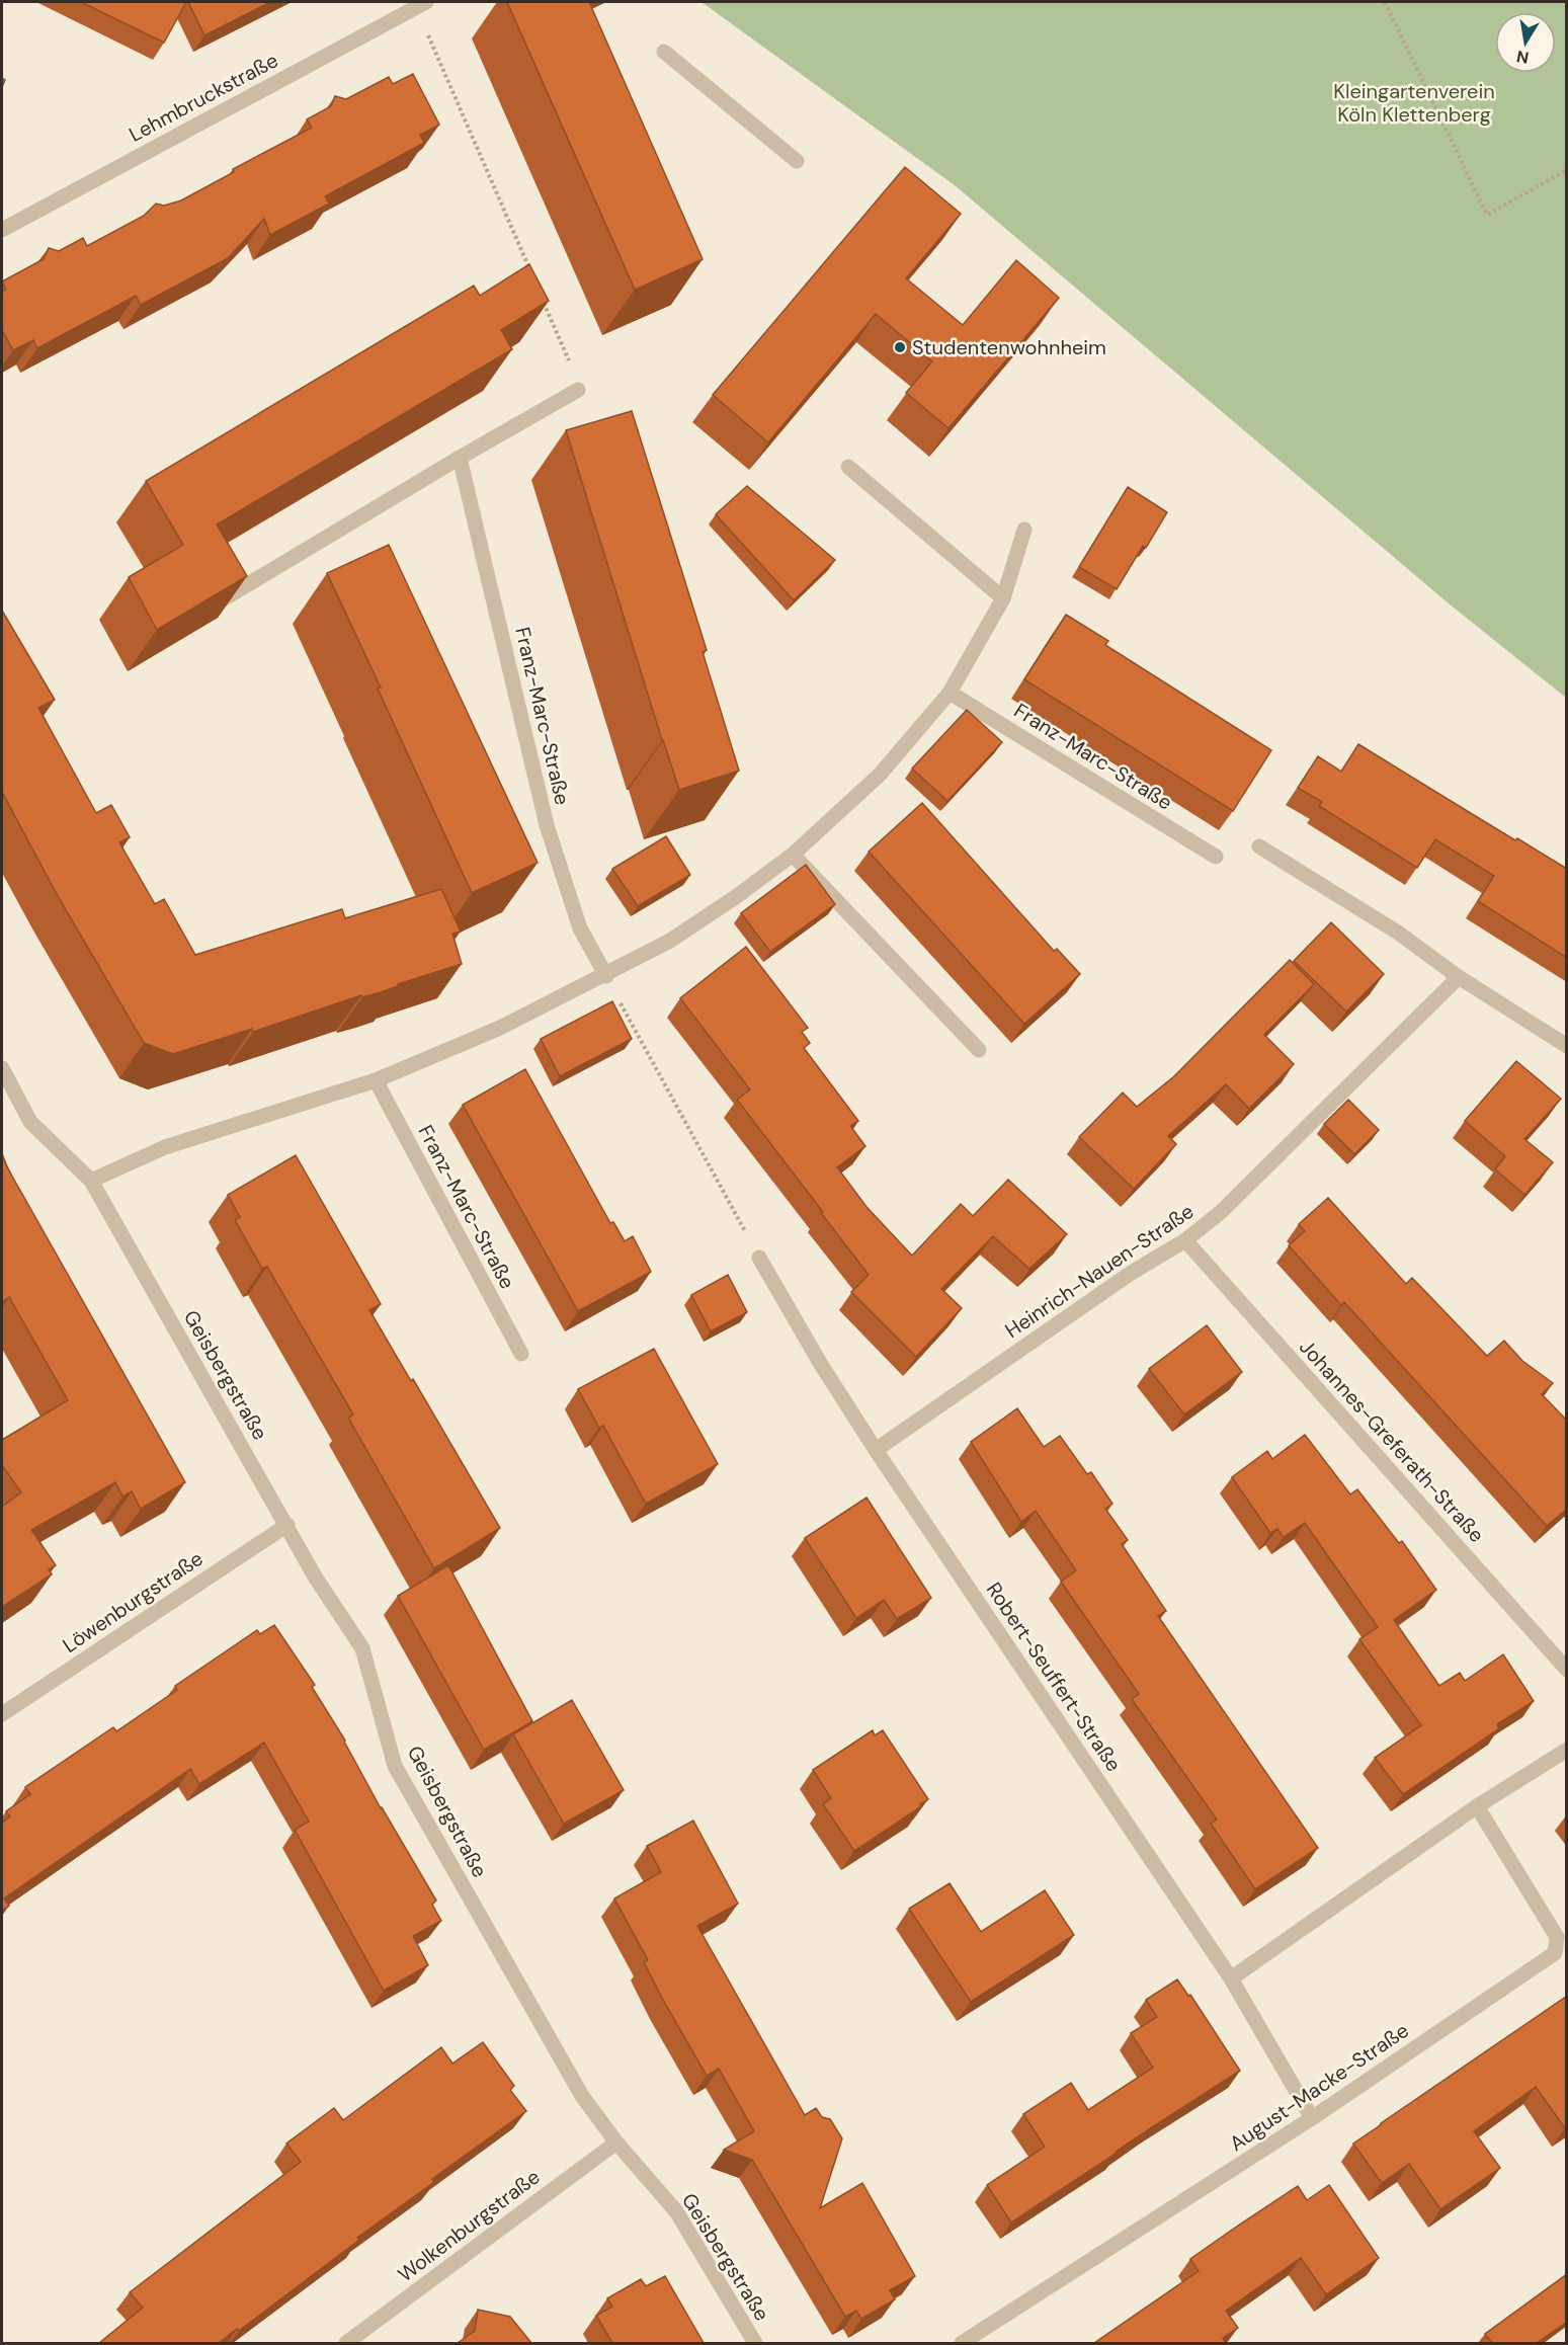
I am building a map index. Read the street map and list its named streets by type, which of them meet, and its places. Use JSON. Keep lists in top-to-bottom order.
{
  "streets": {
    "street": [
      "Lehmbruckstraße",
      "Franz-Marc-Straße",
      "Heinrich-Nauen-Straße",
      "Geisbergstraße",
      "Johannes-Greferath-Straße",
      "Löwenburgstraße",
      "Robert-Seuffert-Straße",
      "August-Macke-Straße",
      "Wolkenburgstraße"
    ]
  },
  "crossings": [
    ["Heinrich-Nauen-Straße", "Johannes-Greferath-Straße"],
    ["Heinrich-Nauen-Straße", "Robert-Seuffert-Straße"],
    ["Geisbergstraße", "Löwenburgstraße"],
    ["Geisbergstraße", "Wolkenburgstraße"],
    ["Robert-Seuffert-Straße", "August-Macke-Straße"]
  ],
  "parks": ["Kleingartenverein Köln Klettenberg"],
  "places": ["Studentenwohnheim"],
  "north": "bottom"
}
